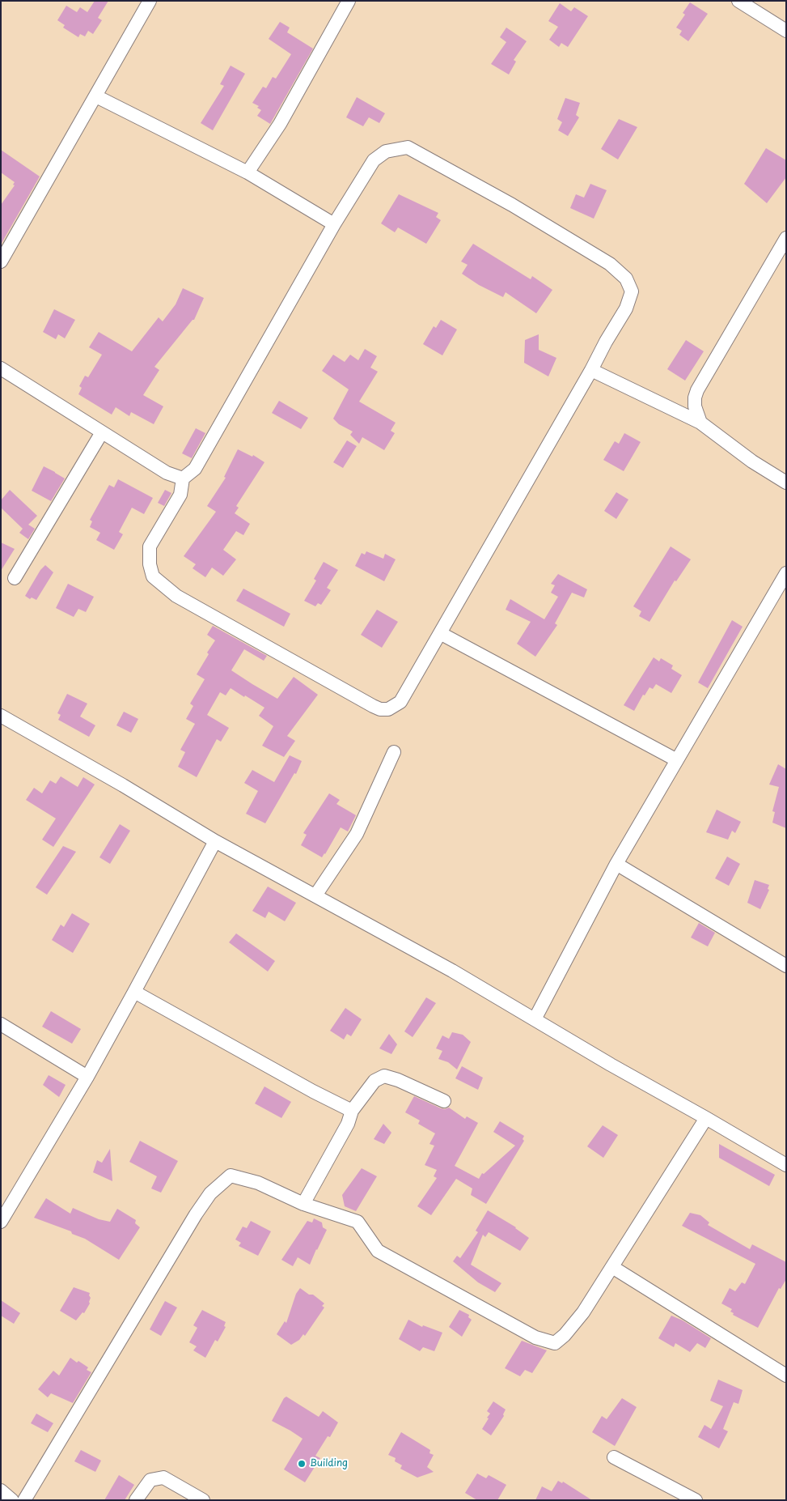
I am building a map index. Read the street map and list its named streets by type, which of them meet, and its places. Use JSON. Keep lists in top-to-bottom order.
{
  "places": ["Building"]
}
